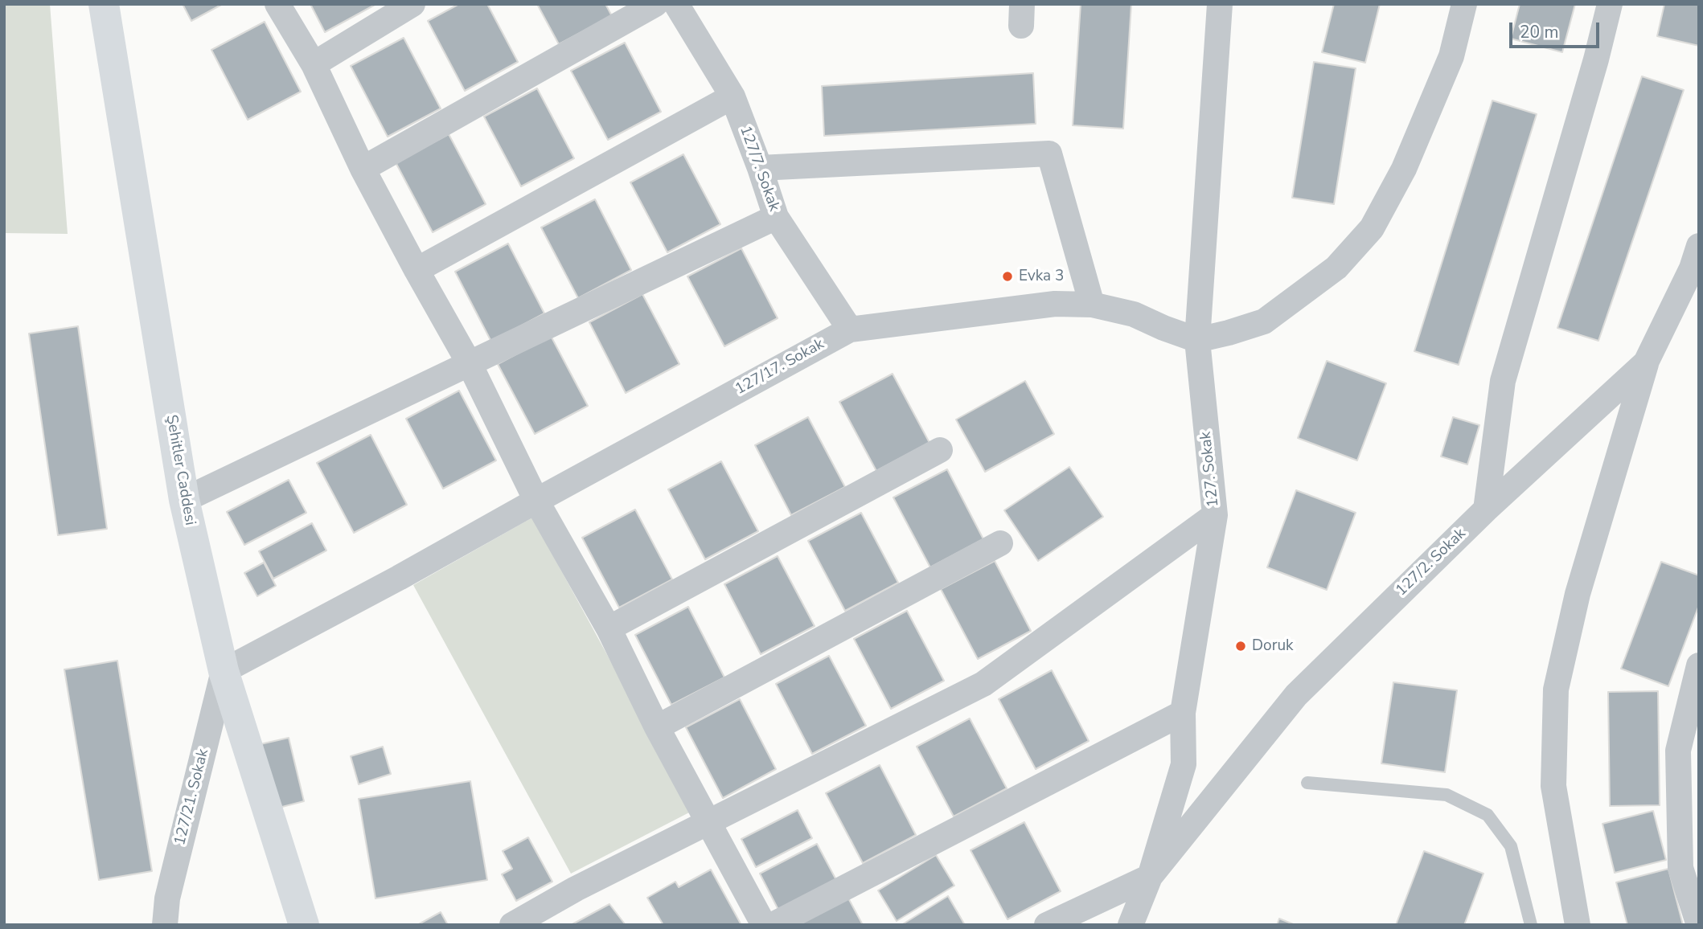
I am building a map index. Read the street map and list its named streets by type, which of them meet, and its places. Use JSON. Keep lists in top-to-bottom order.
{
  "streets": {
    "street": [
      "127/7. Sokak",
      "127/17. Sokak",
      "127. Sokak",
      "Şehitler Caddesi",
      "127/2. Sokak",
      "127/21. Sokak"
    ]
  },
  "crossings": [
    ["127/7. Sokak", "127/17. Sokak"],
    ["127/17. Sokak", "127. Sokak"],
    ["127/17. Sokak", "Şehitler Caddesi"],
    ["127/17. Sokak", "127/21. Sokak"],
    ["127. Sokak", "127/2. Sokak"],
    ["Şehitler Caddesi", "127/21. Sokak"]
  ],
  "places": ["Evka 3", "Doruk"],
  "scale_bar": "20 m"
}
